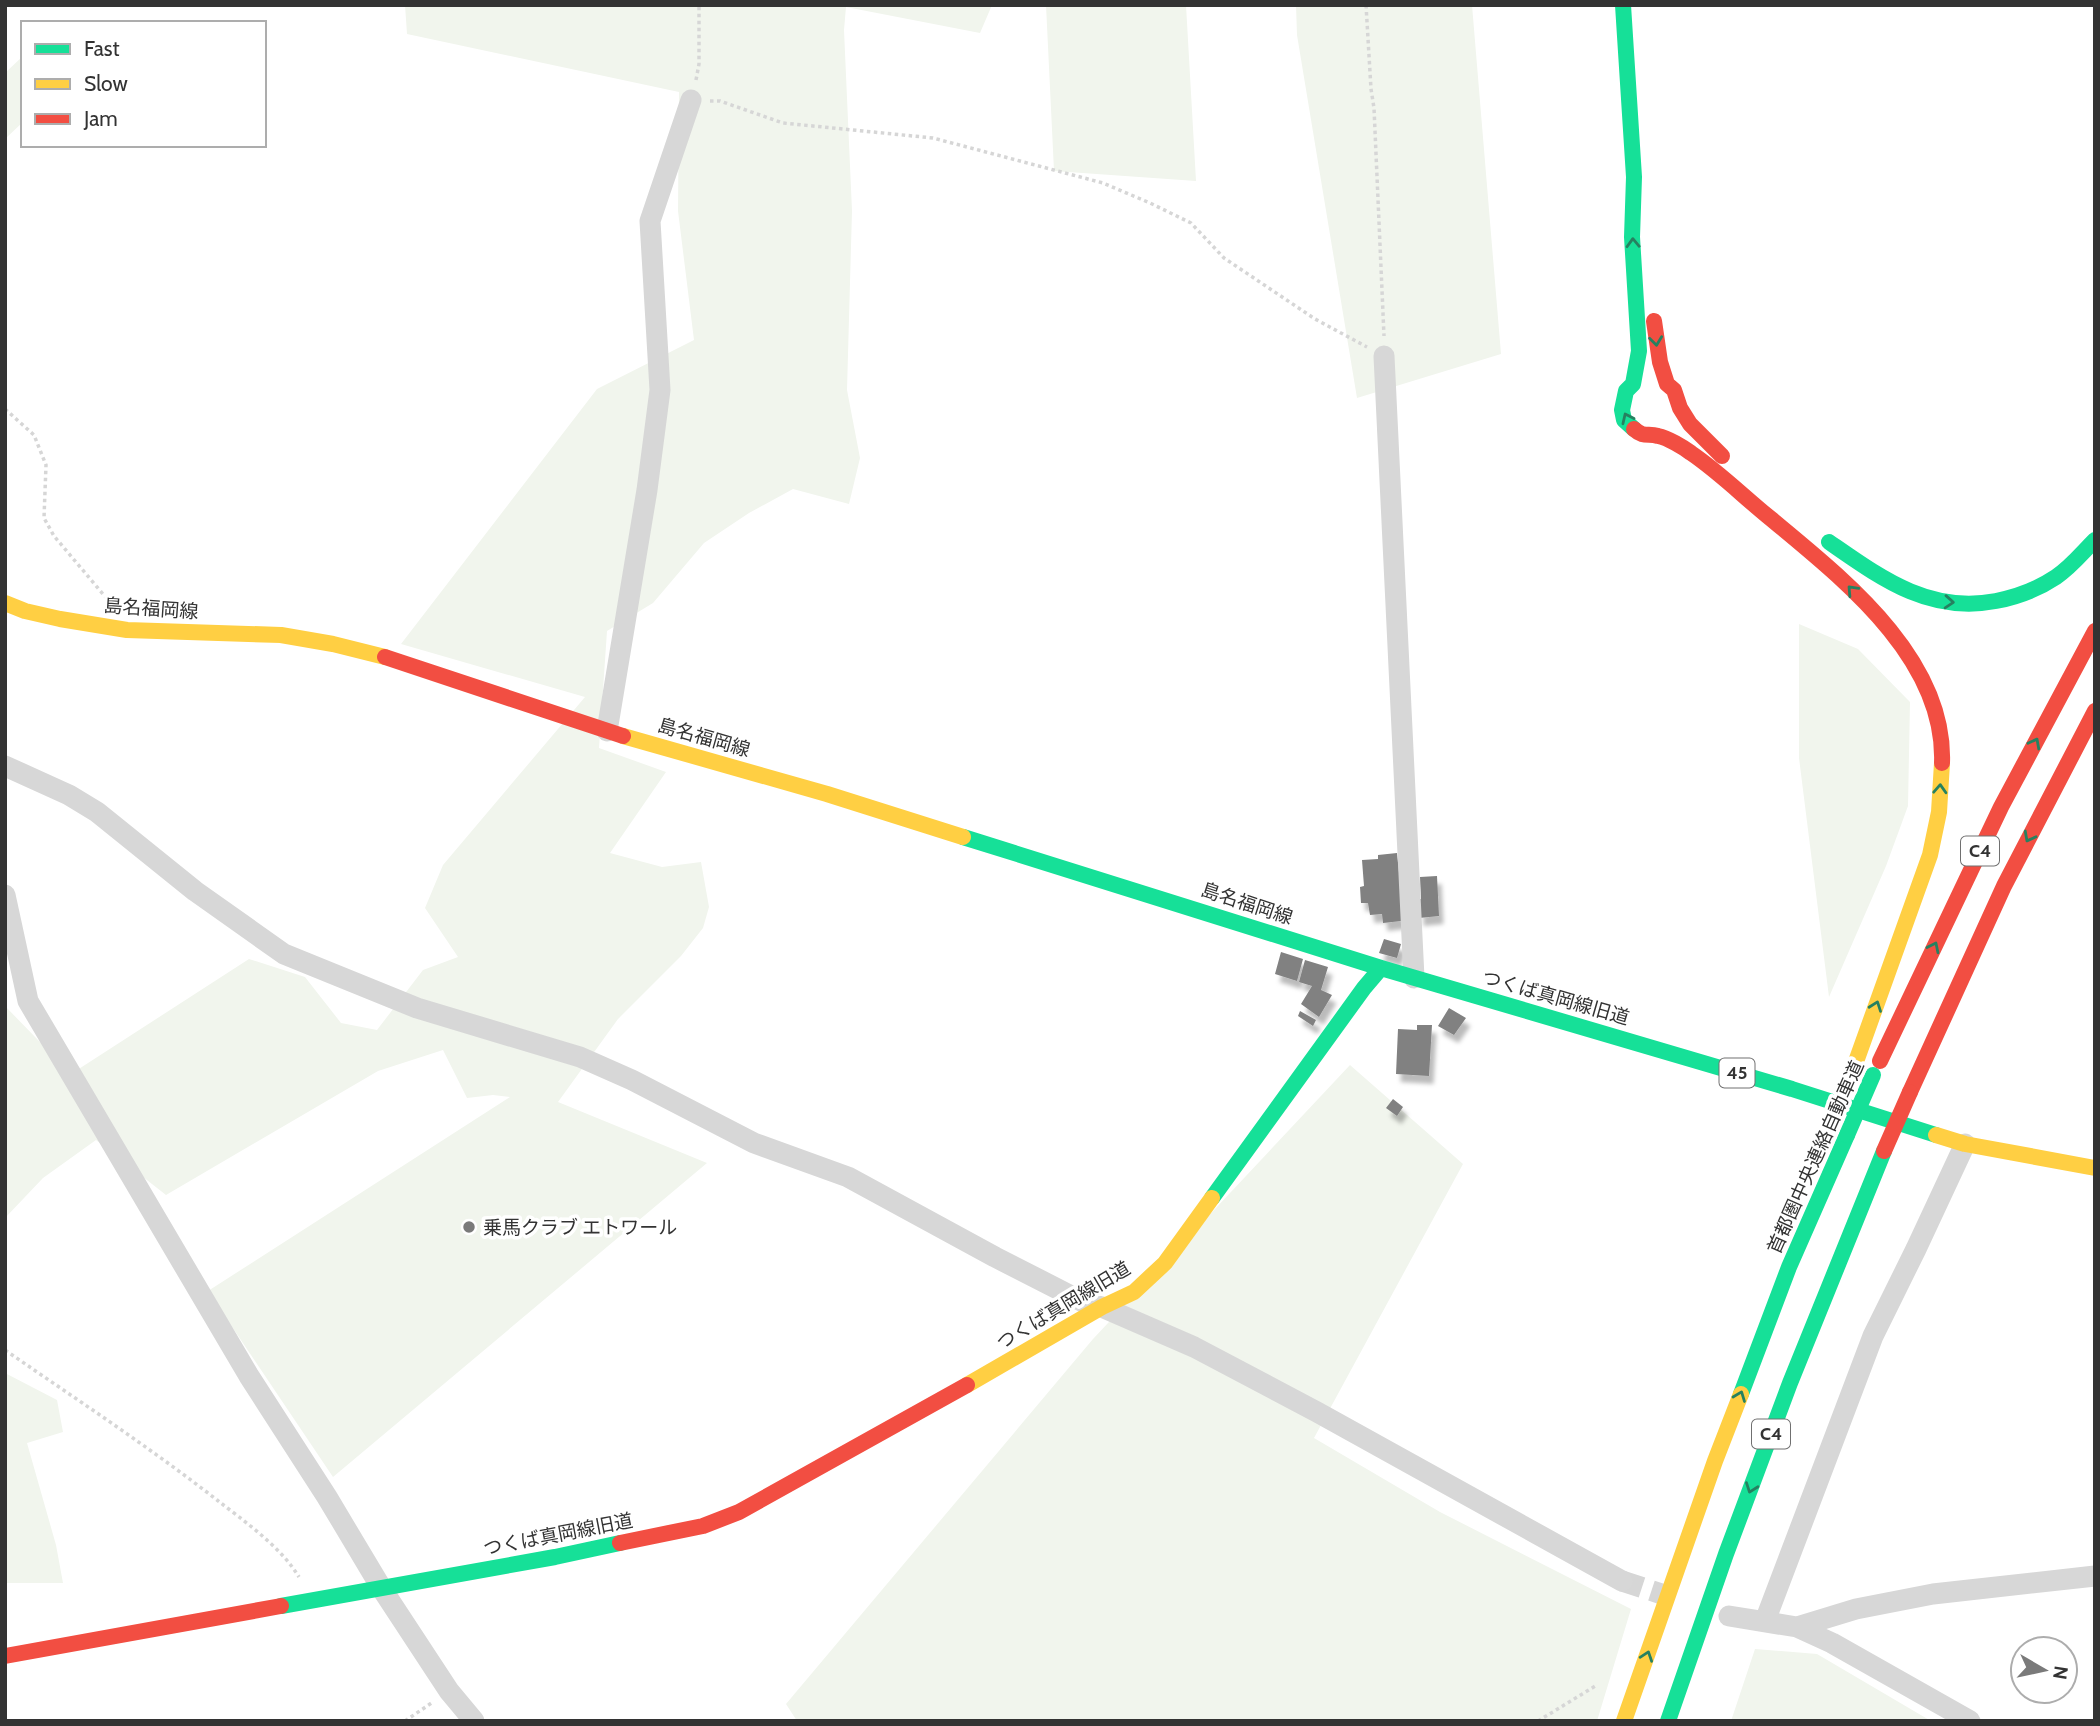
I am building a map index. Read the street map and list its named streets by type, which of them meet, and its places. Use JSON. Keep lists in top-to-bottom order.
{
  "streets": {
    "main road": [
      "島名福岡線",
      "C4",
      "つくば真岡線旧道",
      "45",
      "首都圏中央連絡自動車道"
    ]
  },
  "crossings": [
    ["島名福岡線", "つくば真岡線旧道"]
  ],
  "places": ["乗馬クラブ エトワール"],
  "legend": ["Fast", "Slow", "Jam"],
  "north": "right"
}
